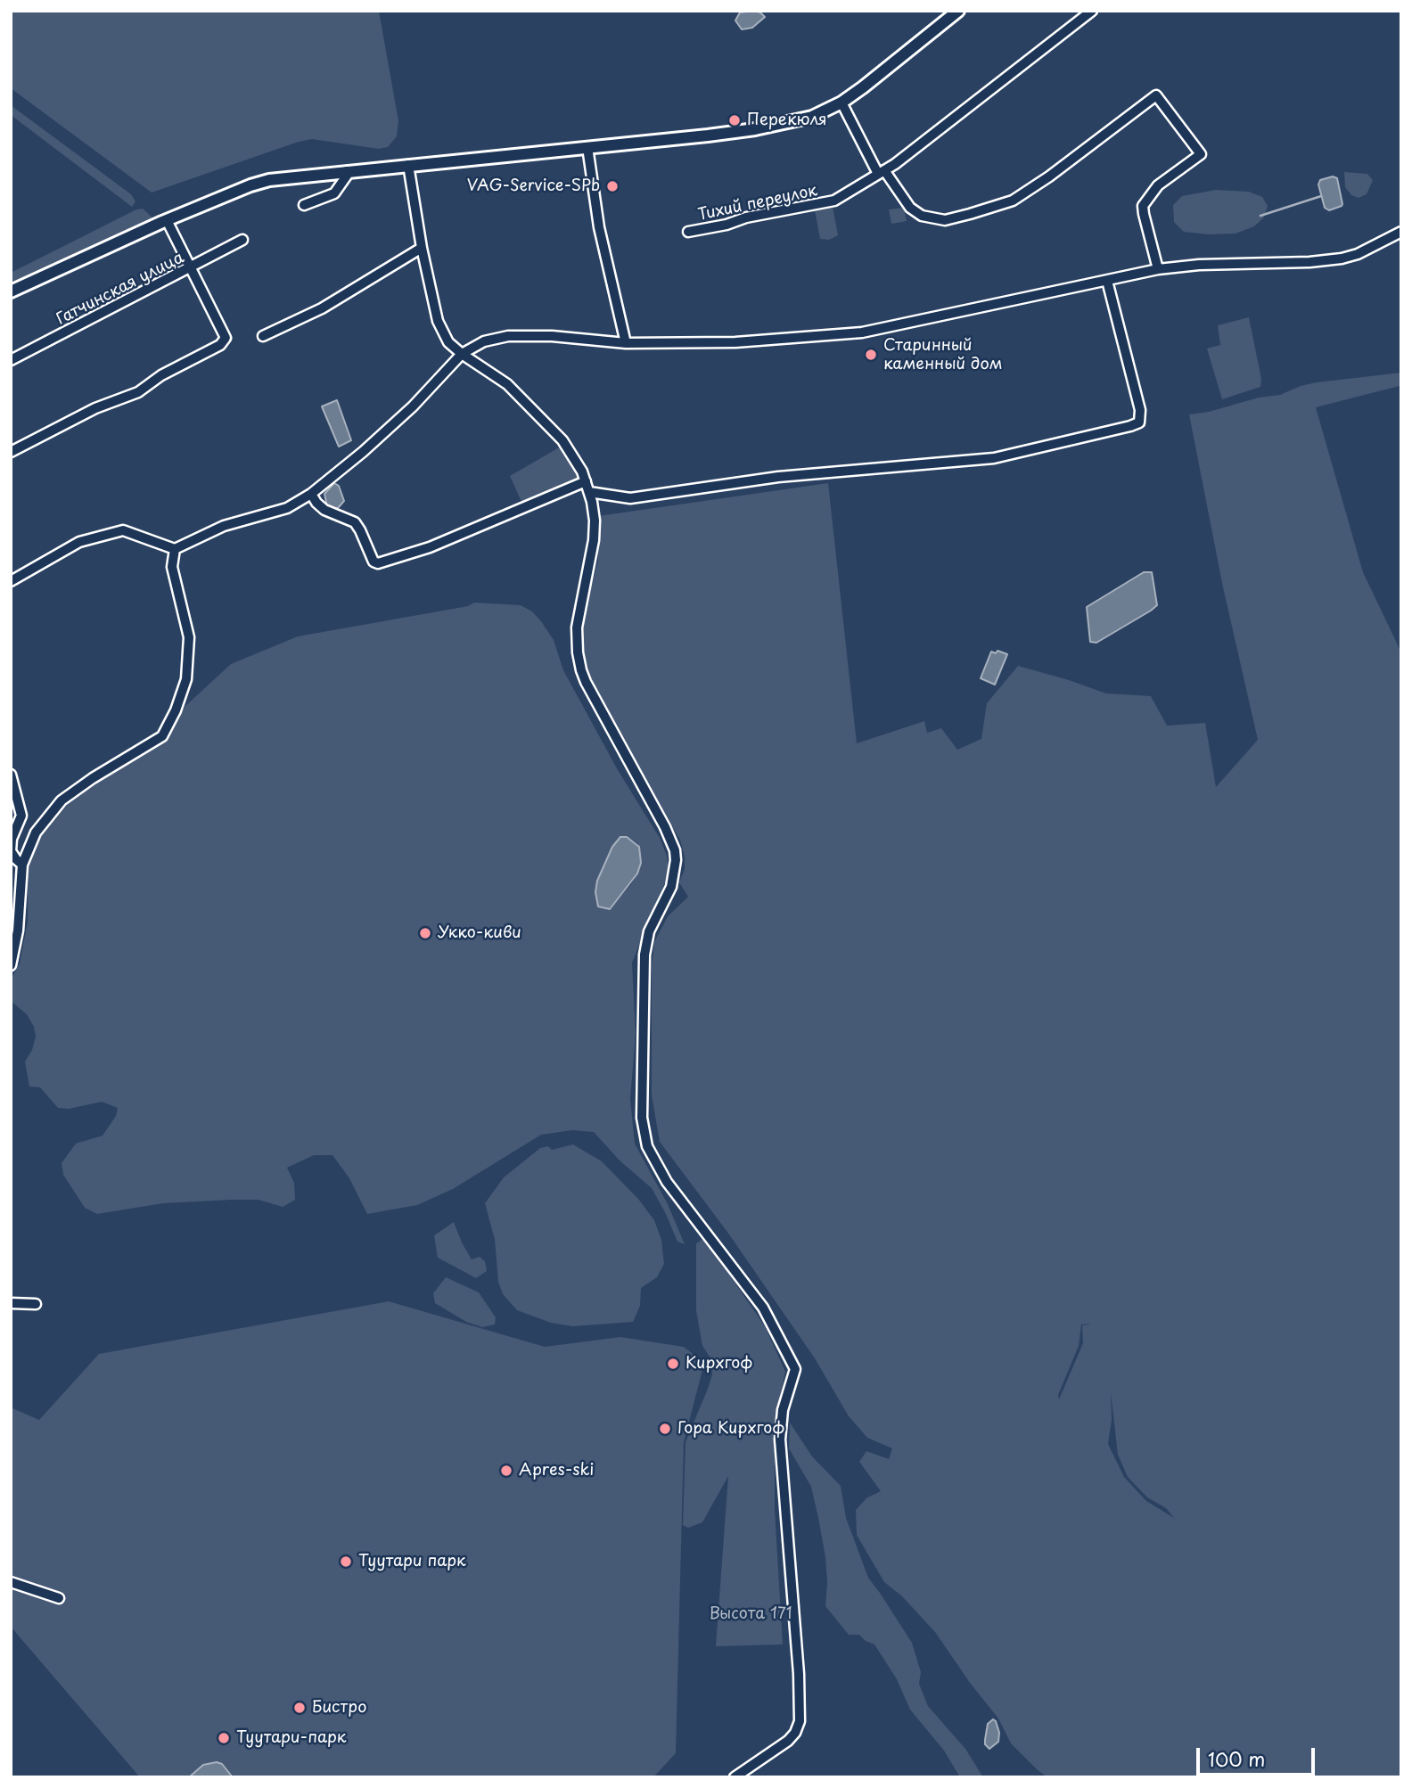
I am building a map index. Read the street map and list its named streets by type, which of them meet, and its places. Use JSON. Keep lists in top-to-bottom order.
{
  "streets": {
    "street": ["Тихий переулок", "Гатчинская улица"]
  },
  "parks": ["Высота 171"],
  "places": [
    "Перекюля",
    "VAG-Service-SPb",
    "Старинный каменный дом",
    "Укко-киви",
    "Кирхгоф",
    "Гора Кирхгоф",
    "Apres-ski",
    "Туутари парк",
    "Бистро",
    "Туутари-парк"
  ],
  "scale_bar": "100 m"
}
